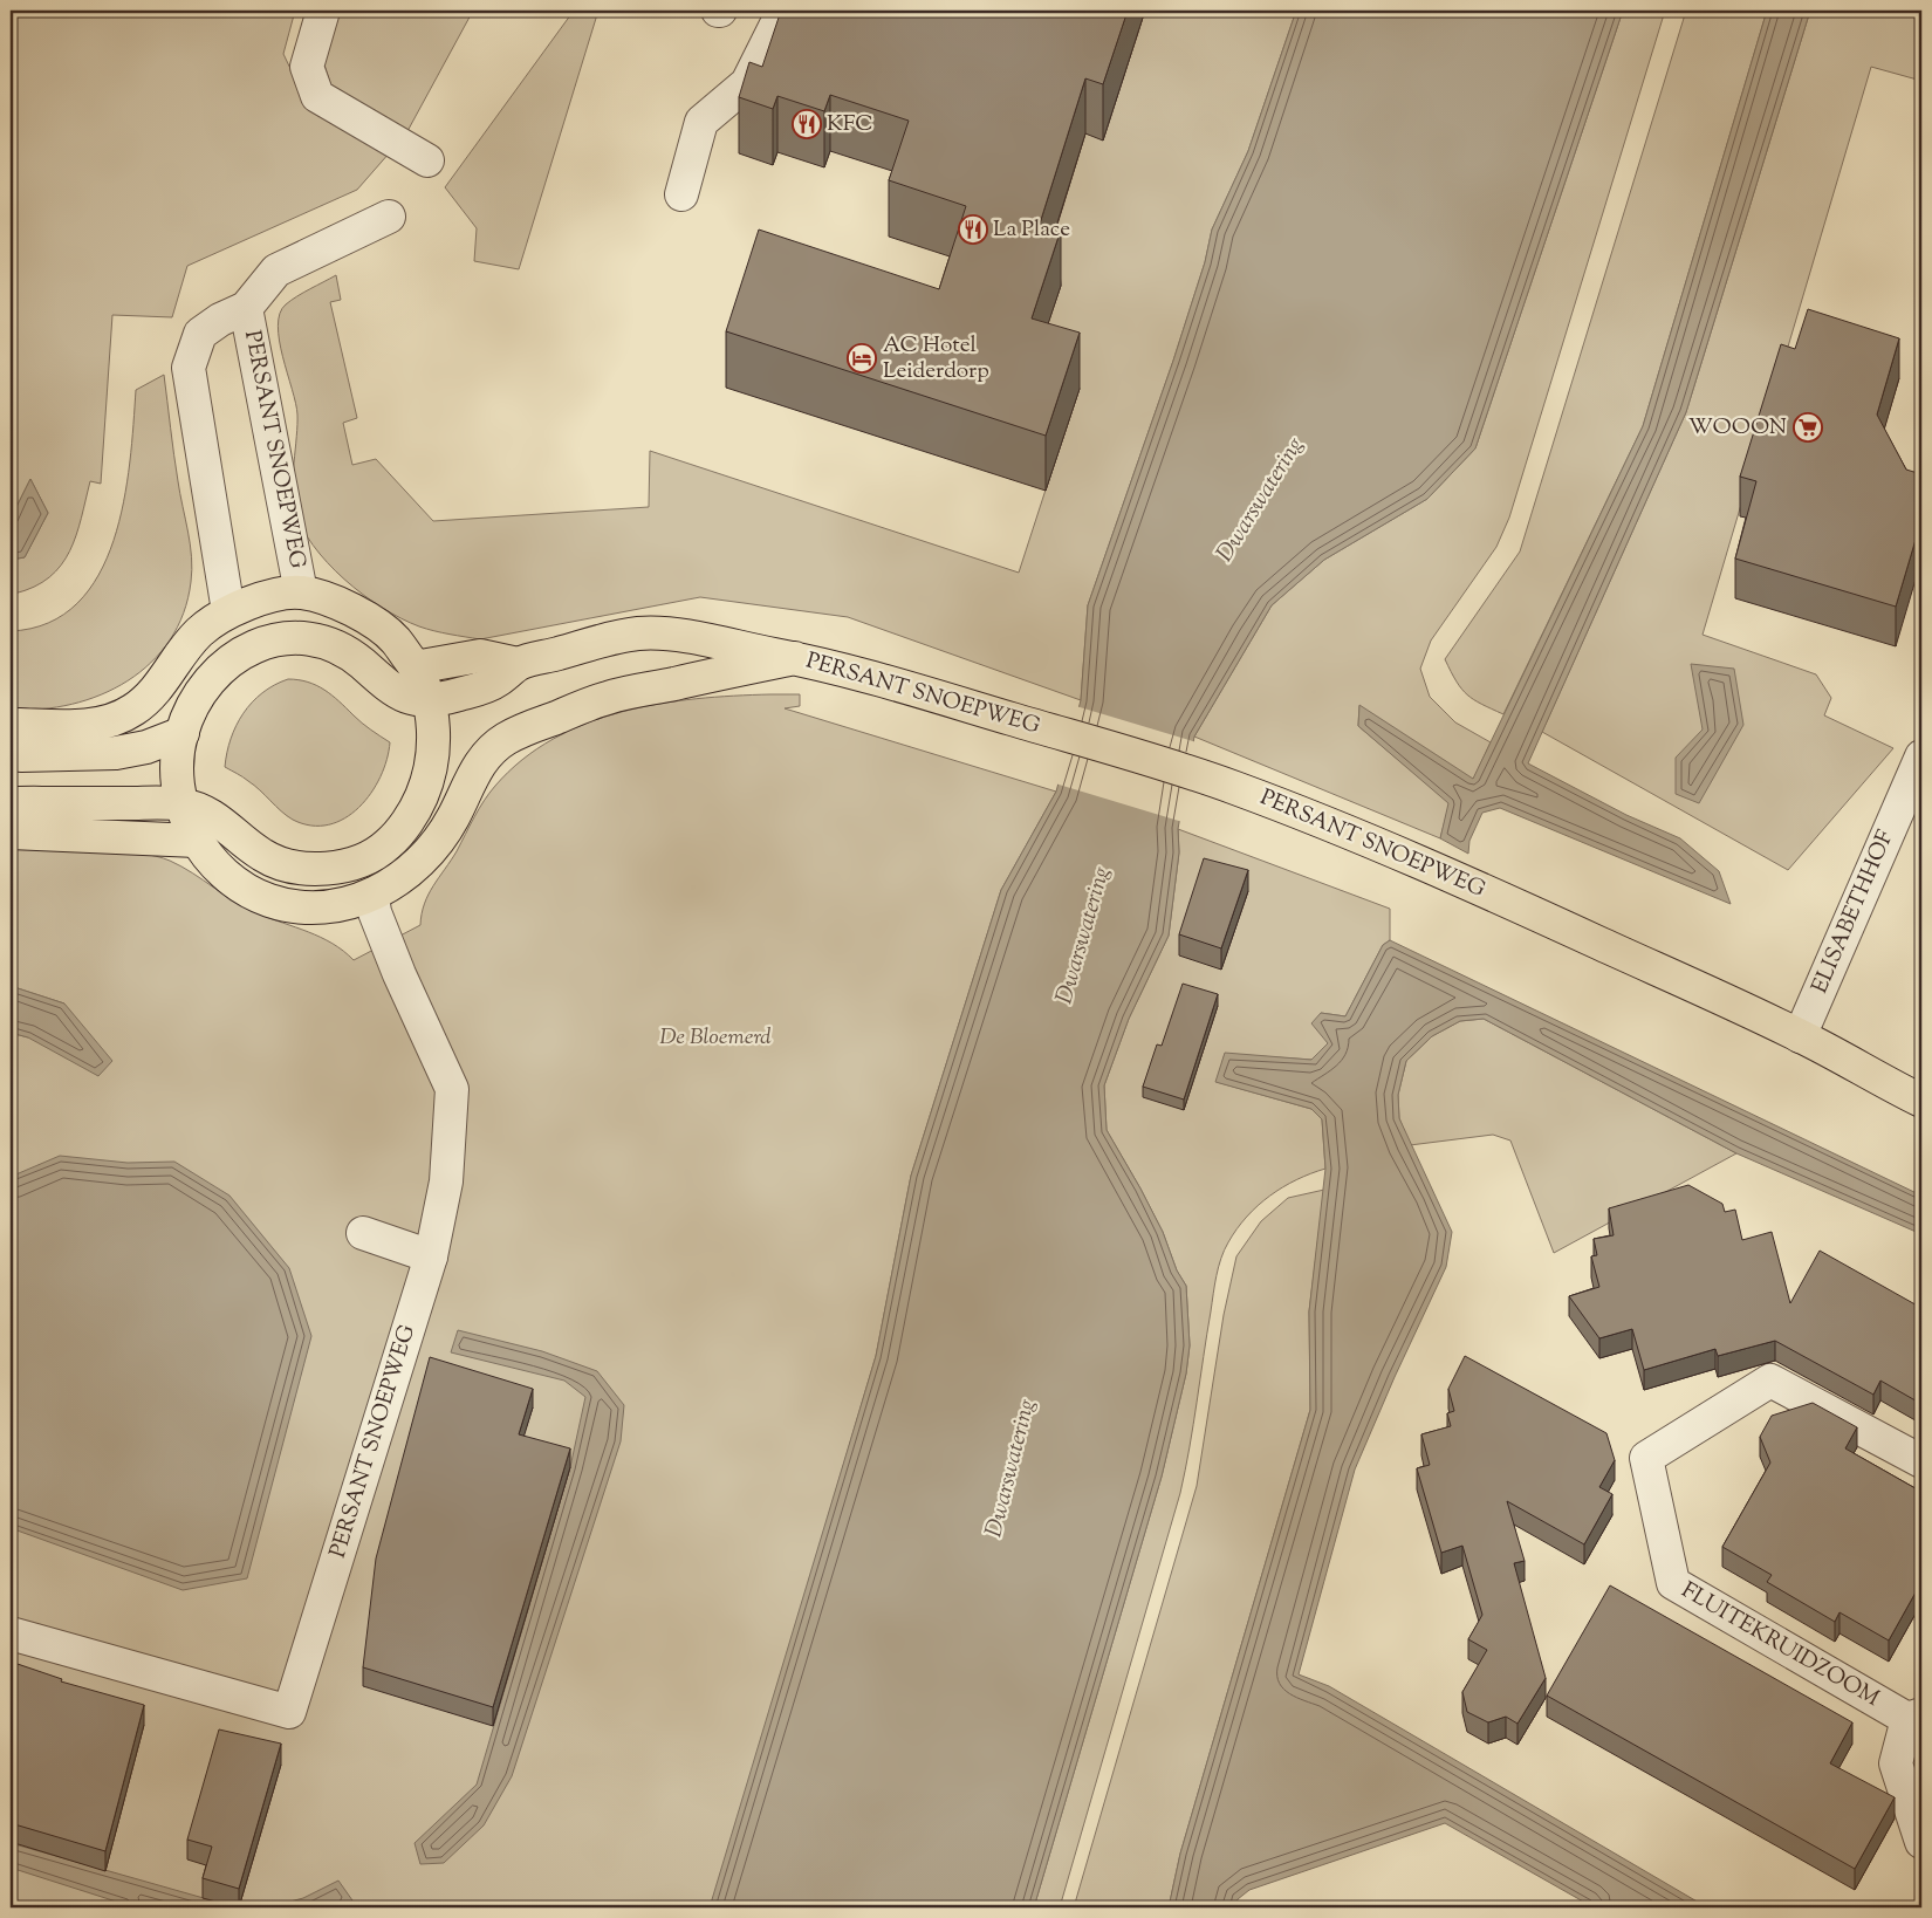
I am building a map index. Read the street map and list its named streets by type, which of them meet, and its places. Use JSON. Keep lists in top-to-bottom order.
{
  "streets": {
    "main road": ["PERSANT SNOEPWEG"],
    "street": ["ELISABETHHOF", "FLUITEKRUIDZOOM"]
  },
  "crossings": [
    ["PERSANT SNOEPWEG", "ELISABETHHOF"]
  ],
  "water": ["Dwarswatering"],
  "parks": ["De Bloemerd"],
  "places": {
    "restaurant": ["KFC", "La Place"],
    "hotel": ["AC Hotel Leiderdorp"],
    "supermarket": ["WOOON"]
  }
}
